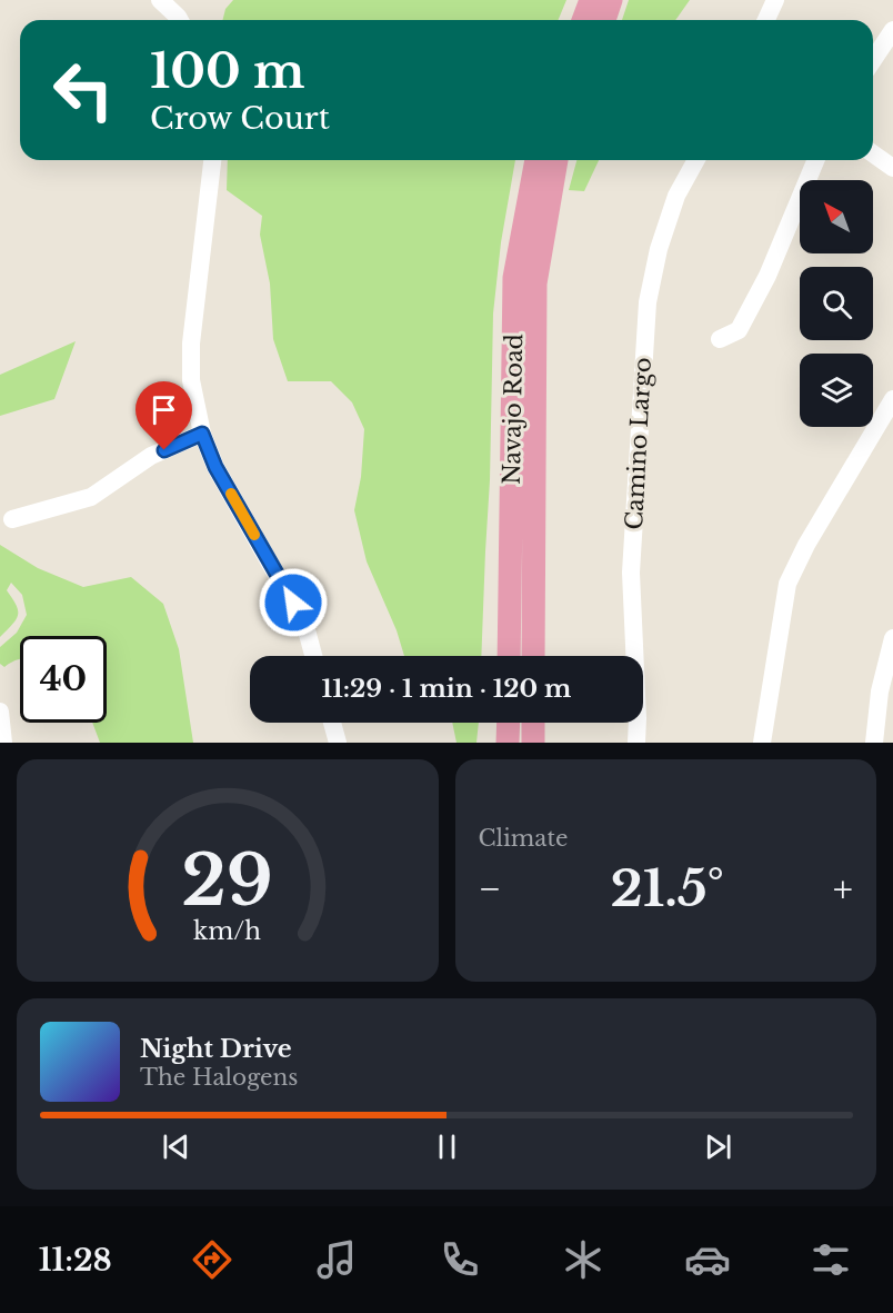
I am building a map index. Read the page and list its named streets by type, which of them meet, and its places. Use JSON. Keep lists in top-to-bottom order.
{
  "streets": {
    "main road": ["Navajo Road"],
    "street": ["Camino Largo"]
  },
  "north": "top left",
  "page": {
    "turn": ["100 m", "Crow Court"],
    "limit": "40",
    "trip": "11:29 · 1 min · 120 m",
    "tile": "Climate",
    "heat": ["−", "21.5°", "+"],
    "song": ["Night Drive", "The Halogens"],
    "tabs": "11:28",
    "gauge": ["29", "km/h"]
  }
}
